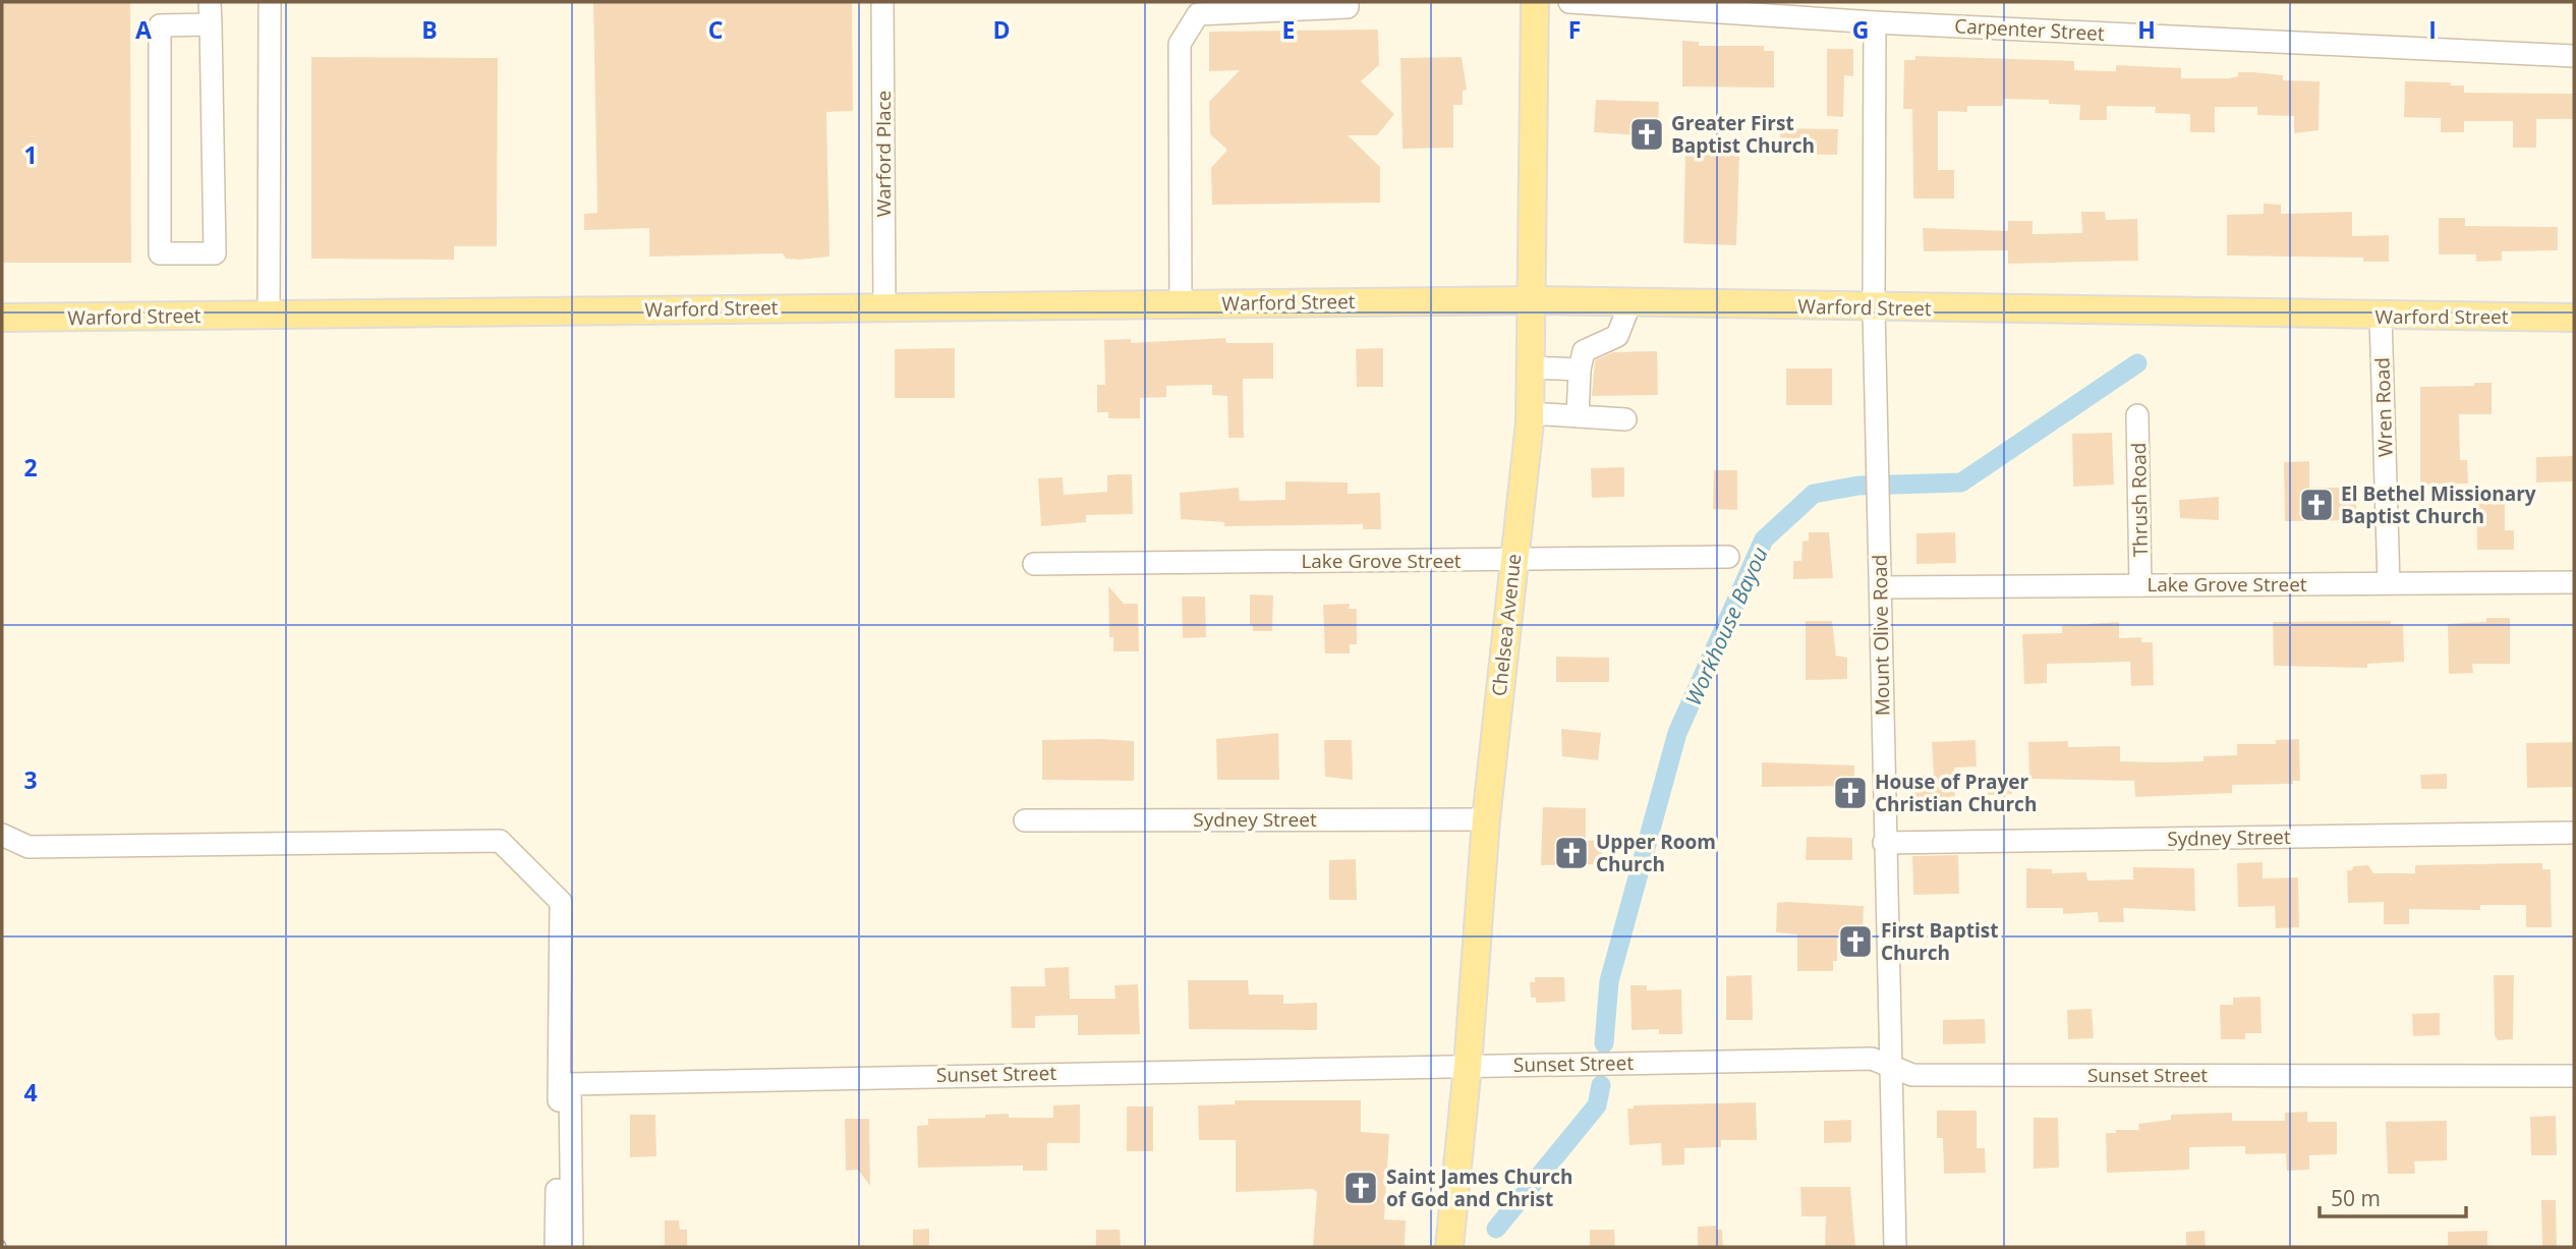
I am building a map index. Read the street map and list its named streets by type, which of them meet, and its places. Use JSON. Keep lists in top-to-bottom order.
{
  "streets": {
    "main road": ["Warford Street", "Chelsea Avenue"],
    "street": [
      "Carpenter Street",
      "Warford Place",
      "Wren Road",
      "Thrush Road",
      "Lake Grove Street",
      "Mount Olive Road",
      "Sydney Street",
      "Sunset Street"
    ]
  },
  "crossings": [
    ["Carpenter Street", "Mount Olive Road"],
    ["Warford Place", "Warford Street"],
    ["Warford Street", "Wren Road"],
    ["Warford Street", "Chelsea Avenue"],
    ["Warford Street", "Mount Olive Road"],
    ["Wren Road", "Lake Grove Street"],
    ["Thrush Road", "Lake Grove Street"],
    ["Lake Grove Street", "Chelsea Avenue"],
    ["Lake Grove Street", "Mount Olive Road"],
    ["Chelsea Avenue", "Sydney Street"],
    ["Chelsea Avenue", "Sunset Street"],
    ["Mount Olive Road", "Sydney Street"],
    ["Mount Olive Road", "Sunset Street"]
  ],
  "water": ["Workhouse Bayou"],
  "places": {
    "church": [
      "Greater First Baptist Church",
      "El Bethel Missionary Baptist Church",
      "House of Prayer Christian Church",
      "Upper Room Church",
      "First Baptist Church",
      "Saint James Church of God and Christ"
    ]
  },
  "scale_bar": "50 m",
  "grid": {
    "columns": [
      "A",
      "B",
      "C",
      "D",
      "E",
      "F",
      "G",
      "H",
      "I"
    ],
    "rows": [
      "1",
      "2",
      "3",
      "4"
    ]
  }
}
